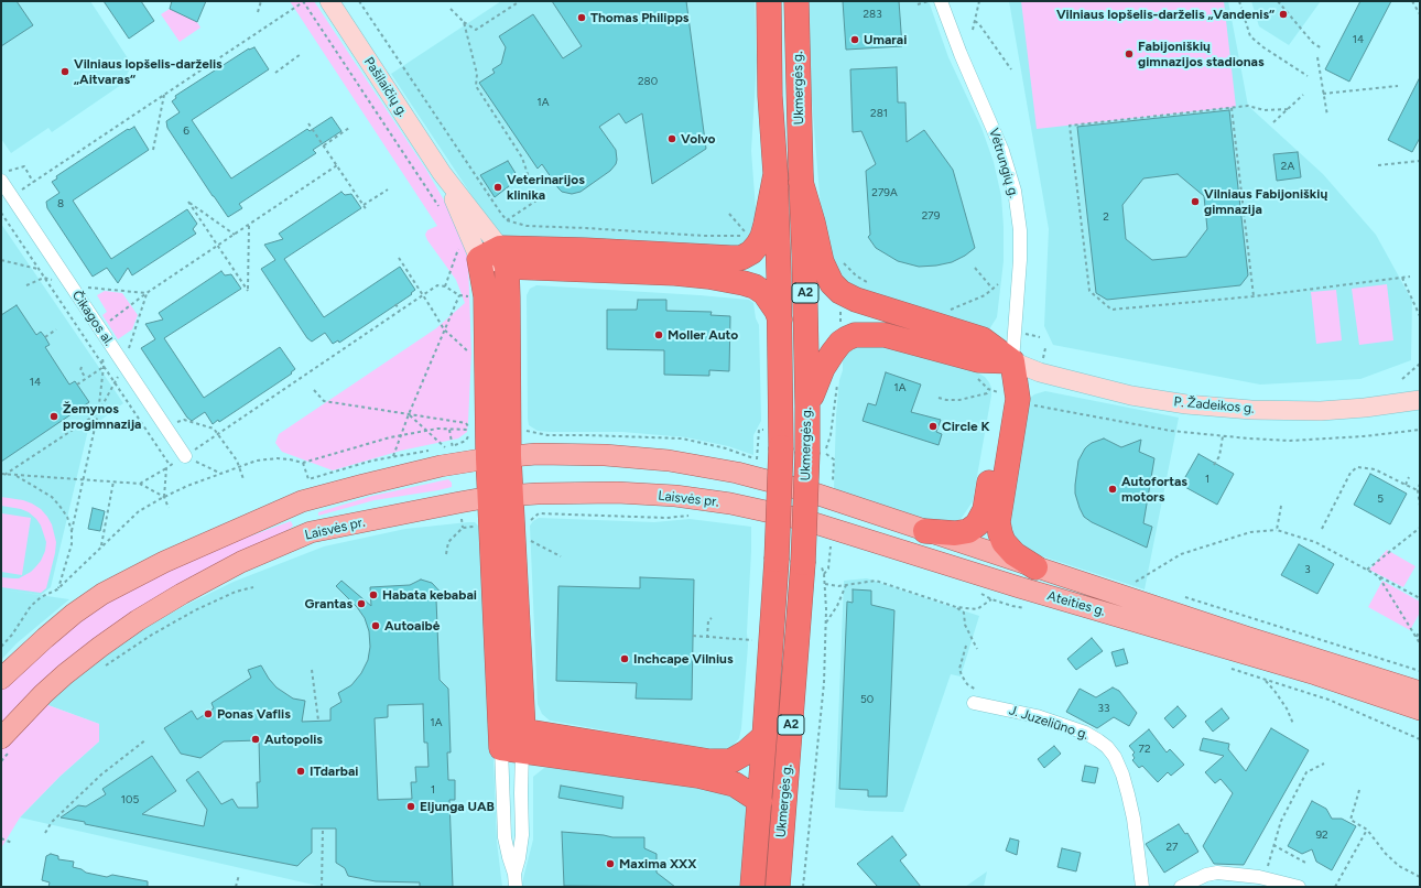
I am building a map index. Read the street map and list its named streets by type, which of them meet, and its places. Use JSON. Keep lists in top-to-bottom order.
{
  "streets": {
    "highway": ["Ukmergės g.", "A2"],
    "main road": ["Laisvės pr.", "Ateities g."],
    "street": [
      "Pašilaičių g.",
      "Vėtrungių g.",
      "Čikagos al.",
      "P. Žadeikos g.",
      "J. Juzeliūno g."
    ]
  },
  "crossings": [
    ["Vėtrungių g.", "P. Žadeikos g."],
    ["Laisvės pr.", "Ateities g."]
  ],
  "places": [
    "Vilniaus lopšelis-darželis „Vandenis“",
    "Thomas Philipps",
    "Umarai",
    "Fabijoniškių gimnazijos stadionas",
    "Vilniaus lopšelis-darželis „Aitvaras“",
    "Volvo",
    "Veterinarijos klinika",
    "Vilniaus Fabijoniškių gimnazija",
    "Moller Auto",
    "Žemynos progimnazija",
    "Circle K",
    "Autofortas motors",
    "Habata kebabai",
    "Grantas",
    "Autoaibė",
    "Inchcape Vilnius",
    "Ponas Vaflis",
    "Autopolis",
    "ITdarbai",
    "Eljunga UAB",
    "Maxima XXX"
  ],
  "house_numbers": [
    "283",
    "14",
    "280",
    "1A",
    "281",
    "6",
    "2A",
    "279A",
    "8",
    "279",
    "2",
    "14",
    "1A",
    "1",
    "5",
    "3",
    "50",
    "33",
    "1A",
    "72",
    "1",
    "105",
    "92",
    "27"
  ]
}
